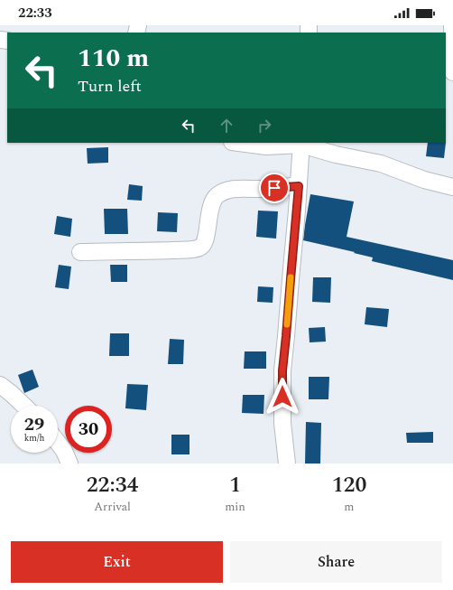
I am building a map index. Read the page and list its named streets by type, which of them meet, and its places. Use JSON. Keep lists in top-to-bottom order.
{
  "page": {
    "status": "22:33",
    "turn": ["110 m", "Turn left"],
    "speed": "29 km/h",
    "limit": "30",
    "eta": [
      "22:34",
      "Arrival",
      "1",
      "min",
      "120",
      "m"
    ],
    "buttons": ["Exit", "Share"]
  }
}
